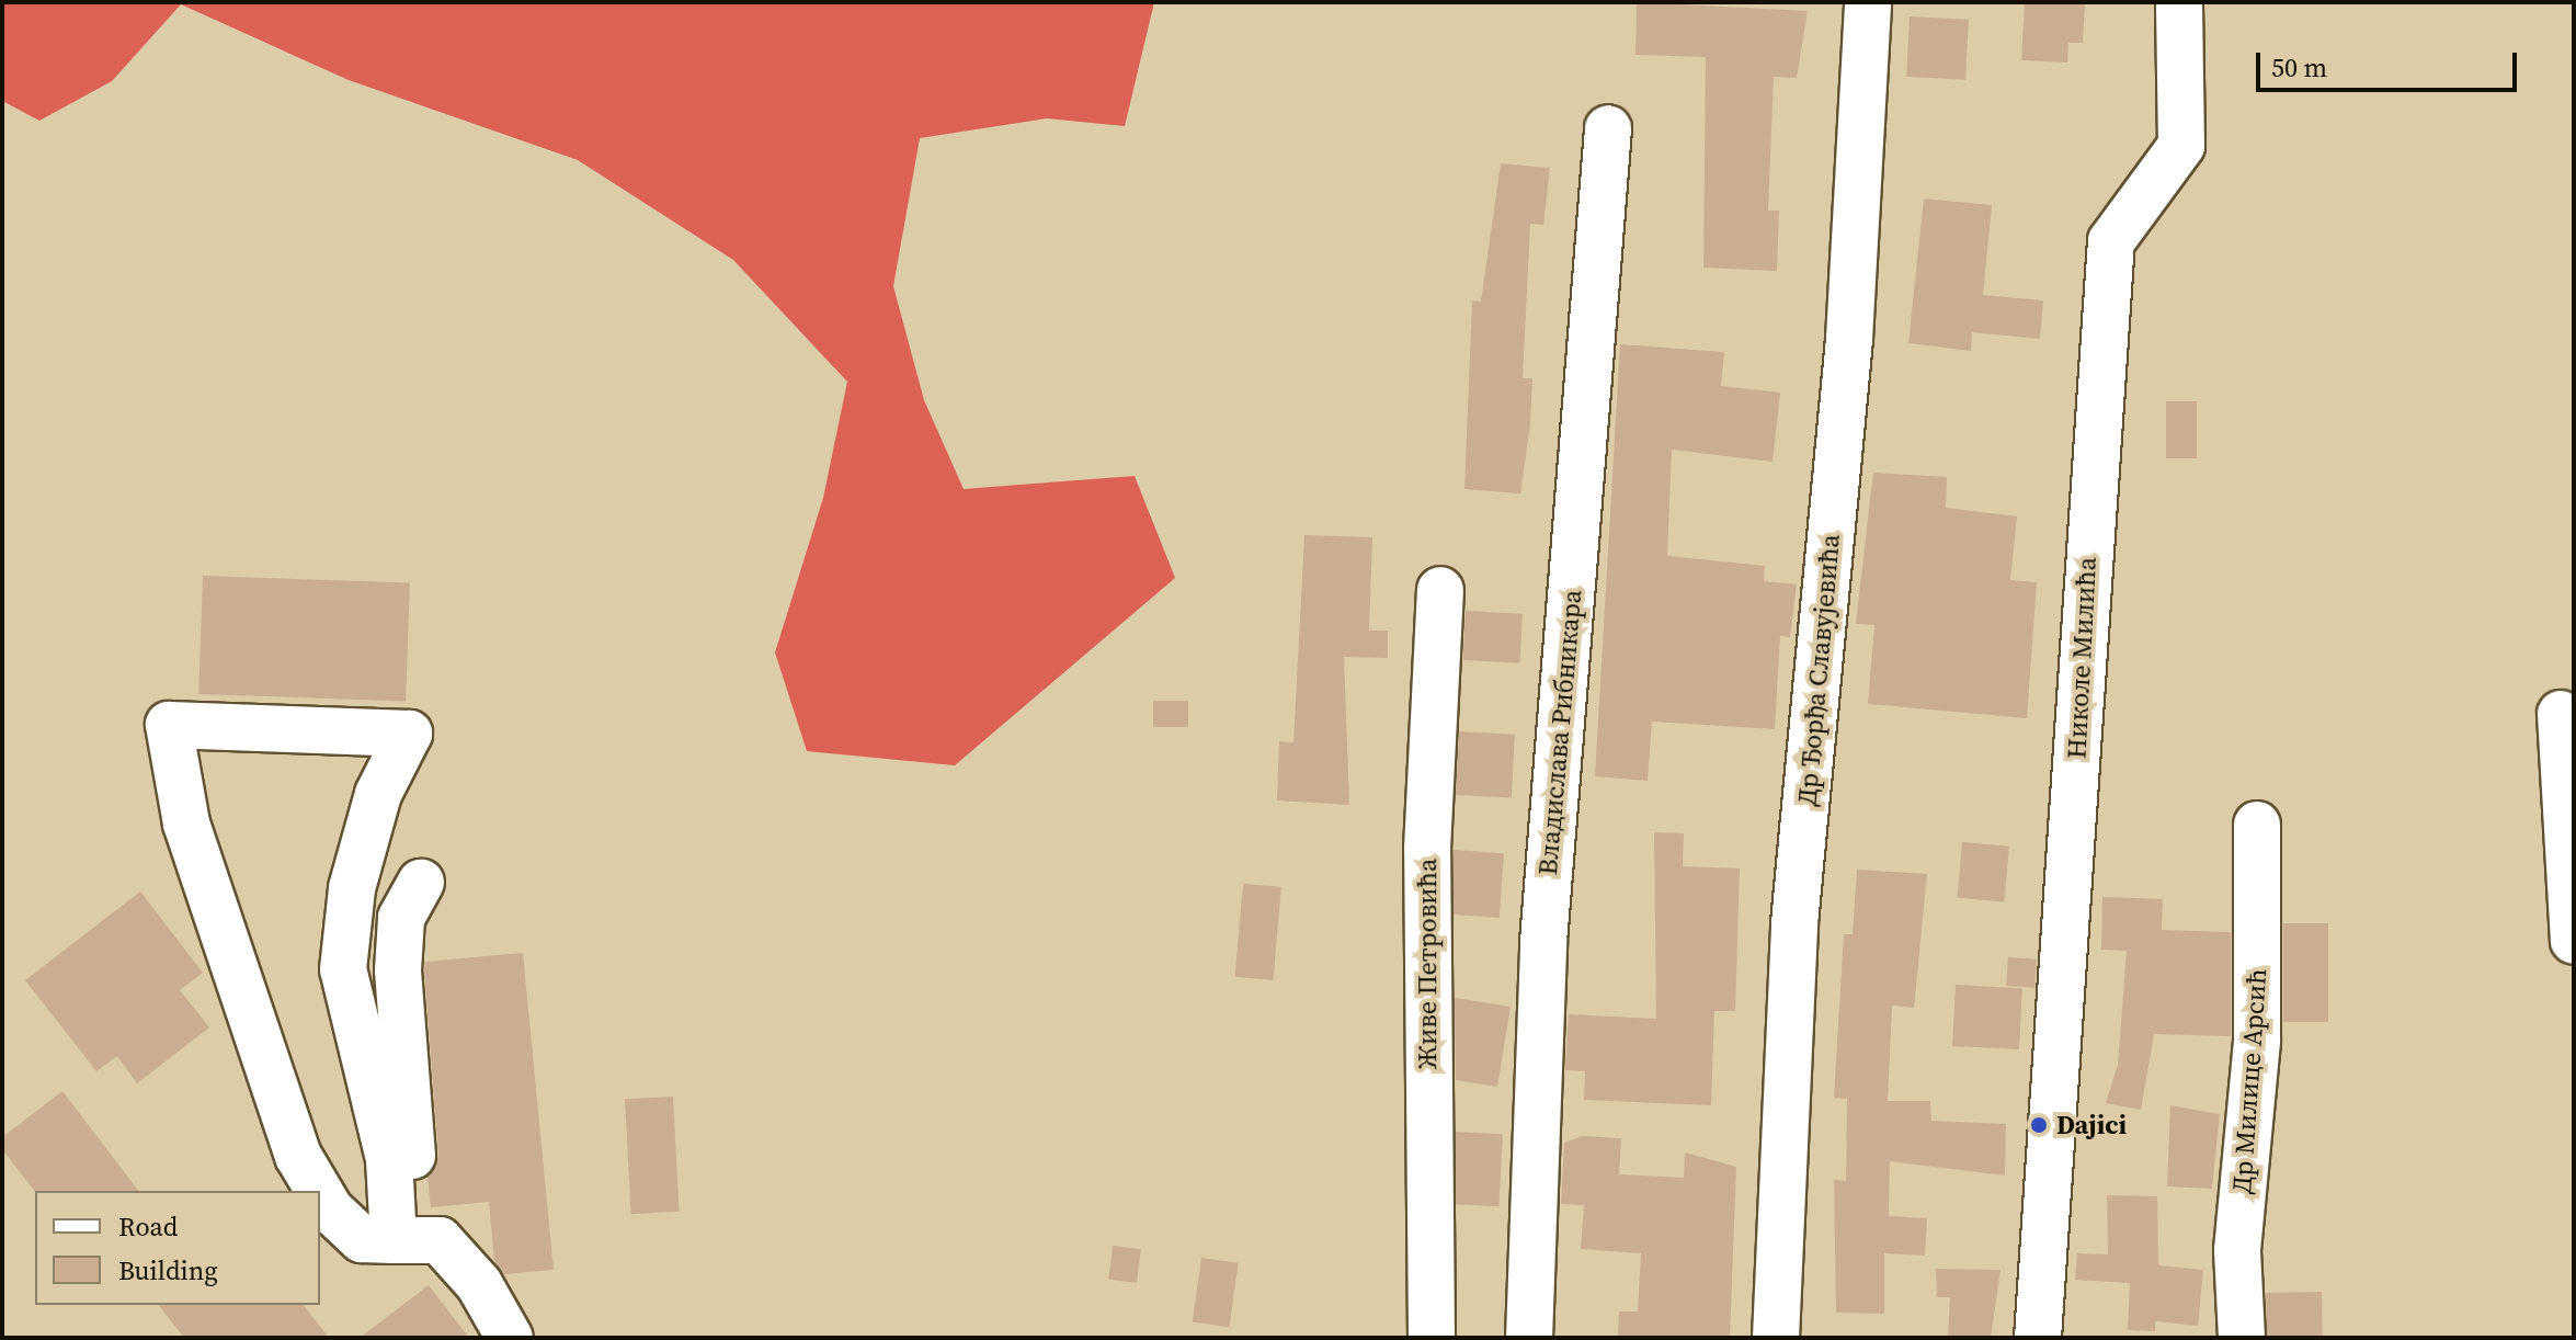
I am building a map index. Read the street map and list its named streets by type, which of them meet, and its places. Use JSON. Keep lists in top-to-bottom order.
{
  "streets": {
    "street": [
      "Николе Милића",
      "Др Ђорђа Славујевића",
      "Владислава Рибникара",
      "Живе Петровића",
      "Др Милице Арсић"
    ]
  },
  "places": ["Dajici"],
  "legend": ["Road", "Building"],
  "scale_bar": "50 m"
}
